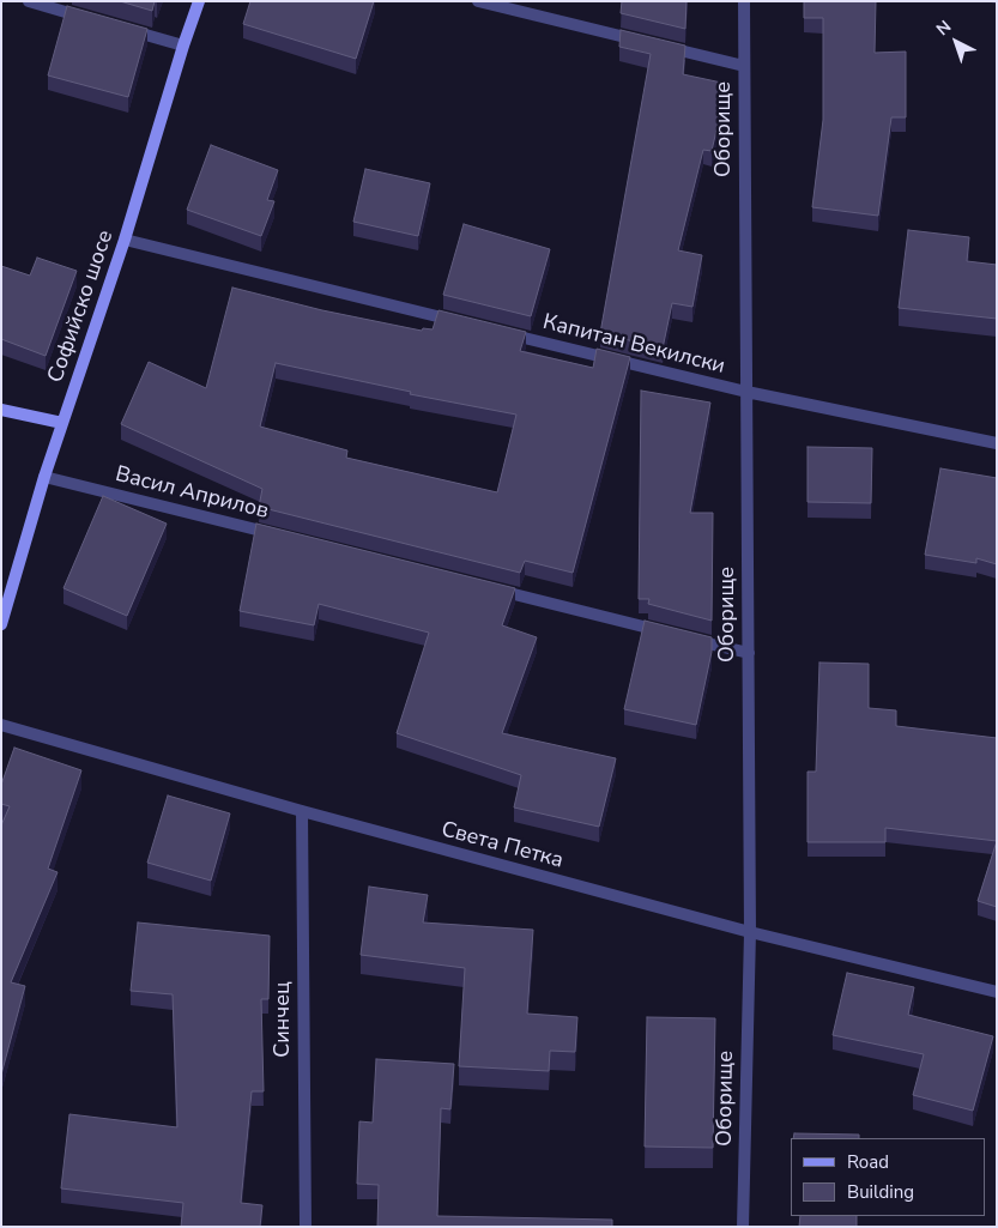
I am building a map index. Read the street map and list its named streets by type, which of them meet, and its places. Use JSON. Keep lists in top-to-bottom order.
{
  "streets": {
    "main road": ["Софийско шосе"],
    "street": [
      "Оборище",
      "Капитан Векилски",
      "Васил Априлов",
      "Света Петка",
      "Синчец"
    ]
  },
  "crossings": [
    ["Оборище", "Капитан Векилски"],
    ["Оборище", "Света Петка"],
    ["Софийско шосе", "Васил Априлов"],
    ["Света Петка", "Синчец"]
  ],
  "legend": ["Road", "Building"],
  "north": "top left"
}
